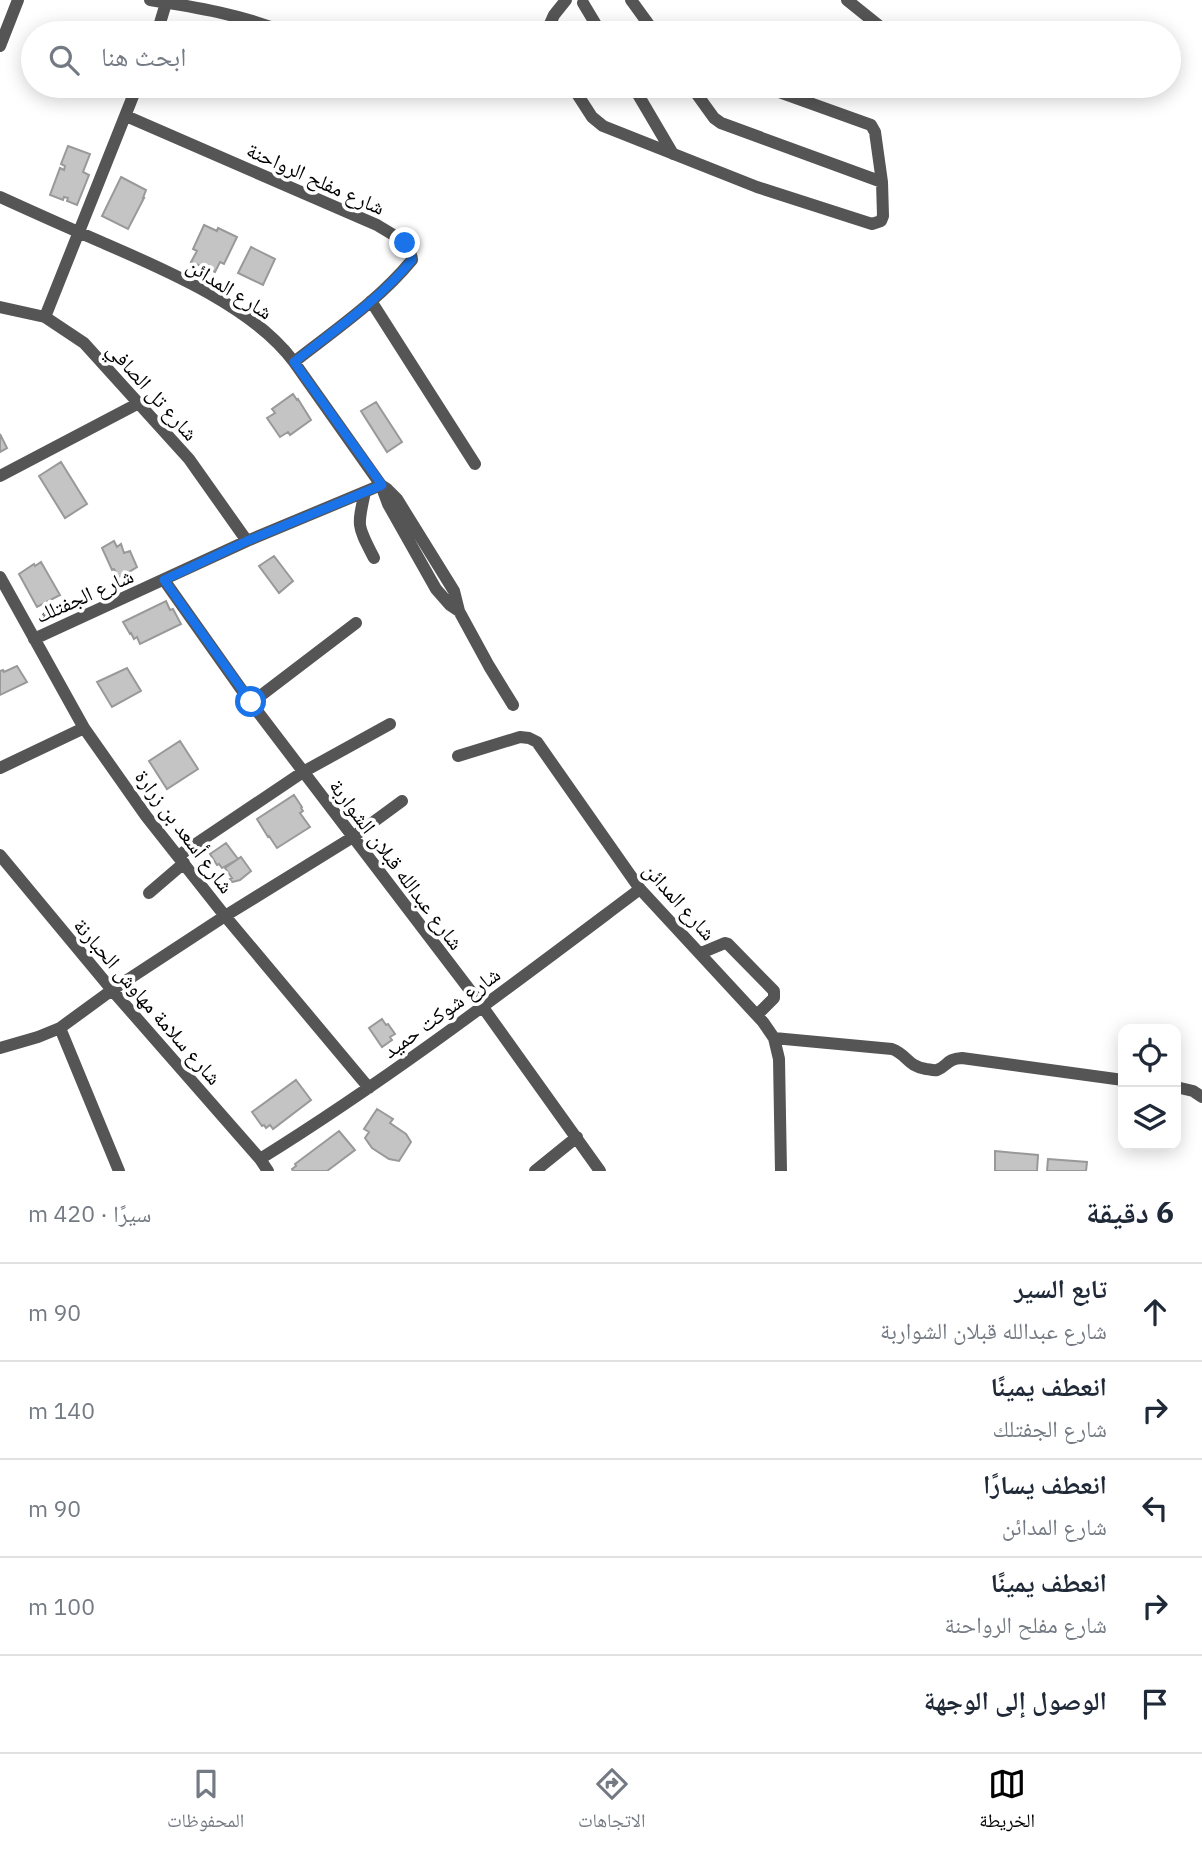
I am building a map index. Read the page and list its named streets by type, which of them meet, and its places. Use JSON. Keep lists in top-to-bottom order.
{
  "streets": {
    "street": [
      "شارع مفلح الرواحنة",
      "شارع المدائن",
      "شارع تل الصافي",
      "شارع الجفتلك",
      "شارع أسعد بن زرارة",
      "شارع عبدالله قبلان الشواربة",
      "شارع سلامة مهاوش الحبارنة",
      "شارع شوكت حميد"
    ]
  },
  "crossings": [
    ["شارع مفلح الرواحنة", "شارع المدائن"],
    ["شارع المدائن", "شارع الجفتلك"],
    ["شارع المدائن", "شارع شوكت حميد"],
    ["شارع تل الصافي", "شارع الجفتلك"],
    ["شارع الجفتلك", "شارع أسعد بن زرارة"],
    ["شارع الجفتلك", "شارع عبدالله قبلان الشواربة"],
    ["شارع أسعد بن زرارة", "شارع شوكت حميد"],
    ["شارع عبدالله قبلان الشواربة", "شارع شوكت حميد"],
    ["شارع سلامة مهاوش الحبارنة", "شارع شوكت حميد"]
  ],
  "page": {
    "search": "ابحث هنا",
    "heading": ["6 دقيقة", "سيرًا · 420 m"],
    "list": [
      ["تابع السير", "شارع عبدالله قبلان الشواربة", "90 m"],
      ["انعطف يمينًا", "شارع الجفتلك", "140 m"],
      ["انعطف يسارًا", "شارع المدائن", "90 m"],
      ["انعطف يمينًا", "شارع مفلح الرواحنة", "100 m"],
      "الوصول إلى الوجهة"
    ],
    "nav": ["الخريطة", "الاتجاهات", "المحفوظات"]
  }
}
